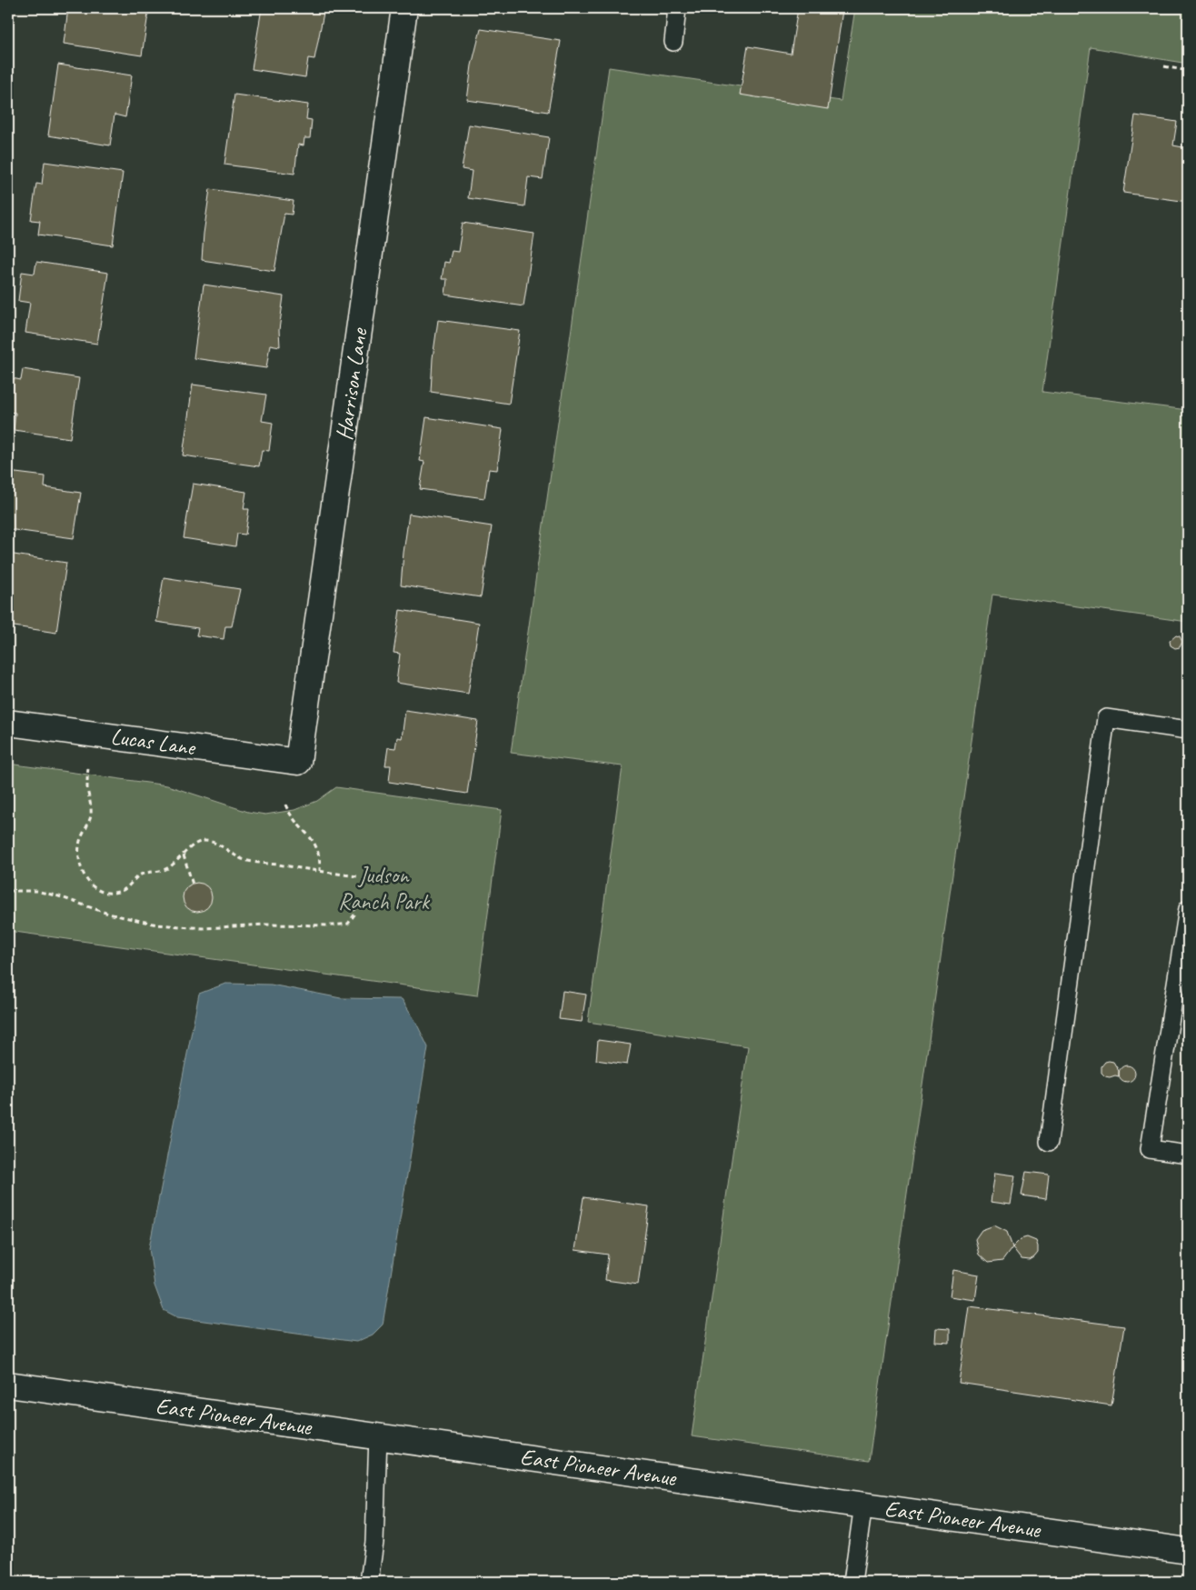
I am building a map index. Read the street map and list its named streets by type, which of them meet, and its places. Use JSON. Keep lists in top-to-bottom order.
{
  "streets": {
    "street": ["Harrison Lane", "Lucas Lane", "East Pioneer Avenue"]
  },
  "crossings": [
    ["Harrison Lane", "Lucas Lane"]
  ],
  "parks": ["Judson Ranch Park"]
}
